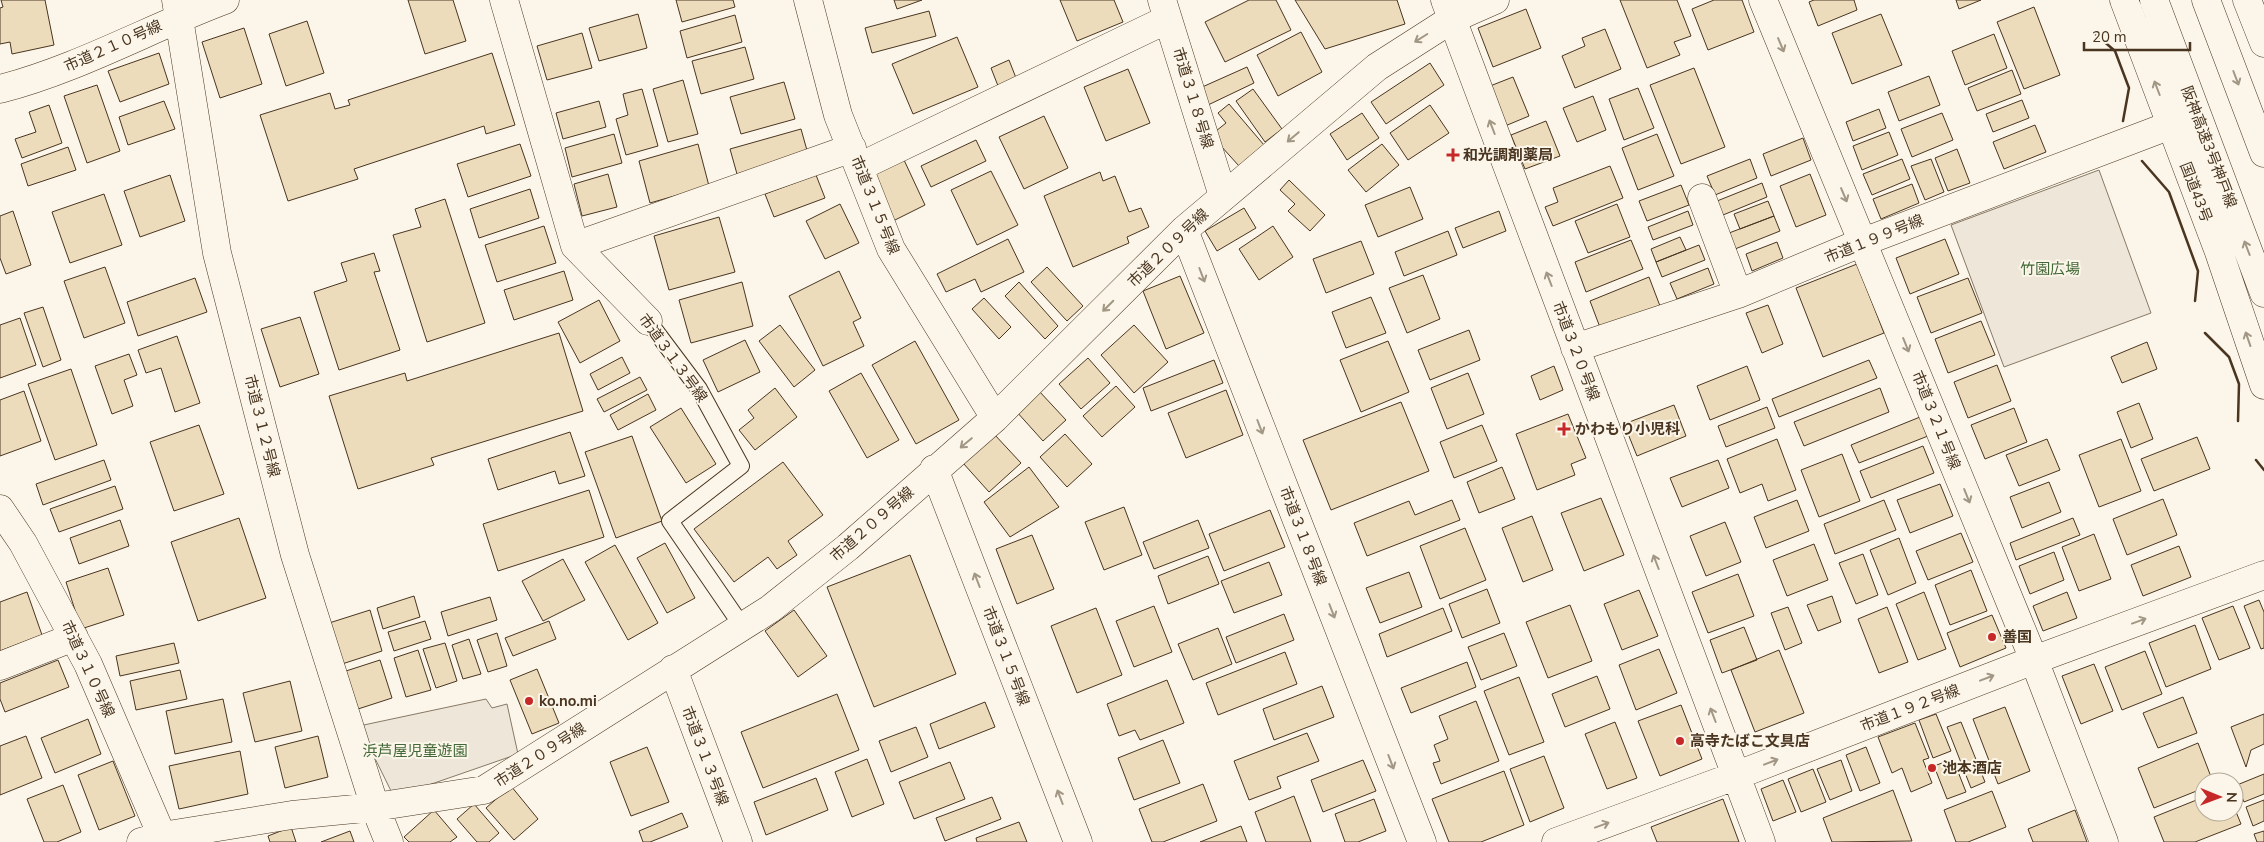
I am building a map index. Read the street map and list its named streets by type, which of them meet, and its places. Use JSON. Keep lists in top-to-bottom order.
{
  "streets": {
    "main road": [
      "市道２１０号線",
      "市道３１８号線",
      "阪神高速3号神戸線",
      "国道43号",
      "市道３１５号線",
      "市道１９９号線",
      "市道２０９号線",
      "市道３２０号線",
      "市道３１３号線",
      "市道３２１号線",
      "市道３１２号線",
      "市道３１０号線",
      "市道１９２号線"
    ]
  },
  "crossings": [
    ["市道２１０号線", "市道３１２号線"],
    ["市道３１８号線", "市道２０９号線"],
    ["国道43号", "市道１９９号線"],
    ["市道３１５号線", "市道２０９号線"],
    ["市道１９９号線", "市道３２０号線"],
    ["市道１９９号線", "市道３２１号線"],
    ["市道２０９号線", "市道３２０号線"],
    ["市道２０９号線", "市道３１３号線"],
    ["市道２０９号線", "市道３１２号線"],
    ["市道２０９号線", "市道３１０号線"],
    ["市道３２０号線", "市道１９２号線"],
    ["市道３２１号線", "市道１９２号線"]
  ],
  "one_way": [
    "市道３１８号線",
    "市道３１５号線",
    "市道２０９号線",
    "市道３２０号線",
    "市道３２１号線",
    "市道１９２号線"
  ],
  "parks": ["竹園広場", "浜芦屋児童遊園"],
  "places": {
    "health": ["和光調剤薬局", "かわもり小児科"],
    "other": [
      "善国",
      "ko.no.mi",
      "高寺たばこ文具店",
      "池本酒店"
    ]
  },
  "scale_bar": "20 m",
  "north": "right"
}
